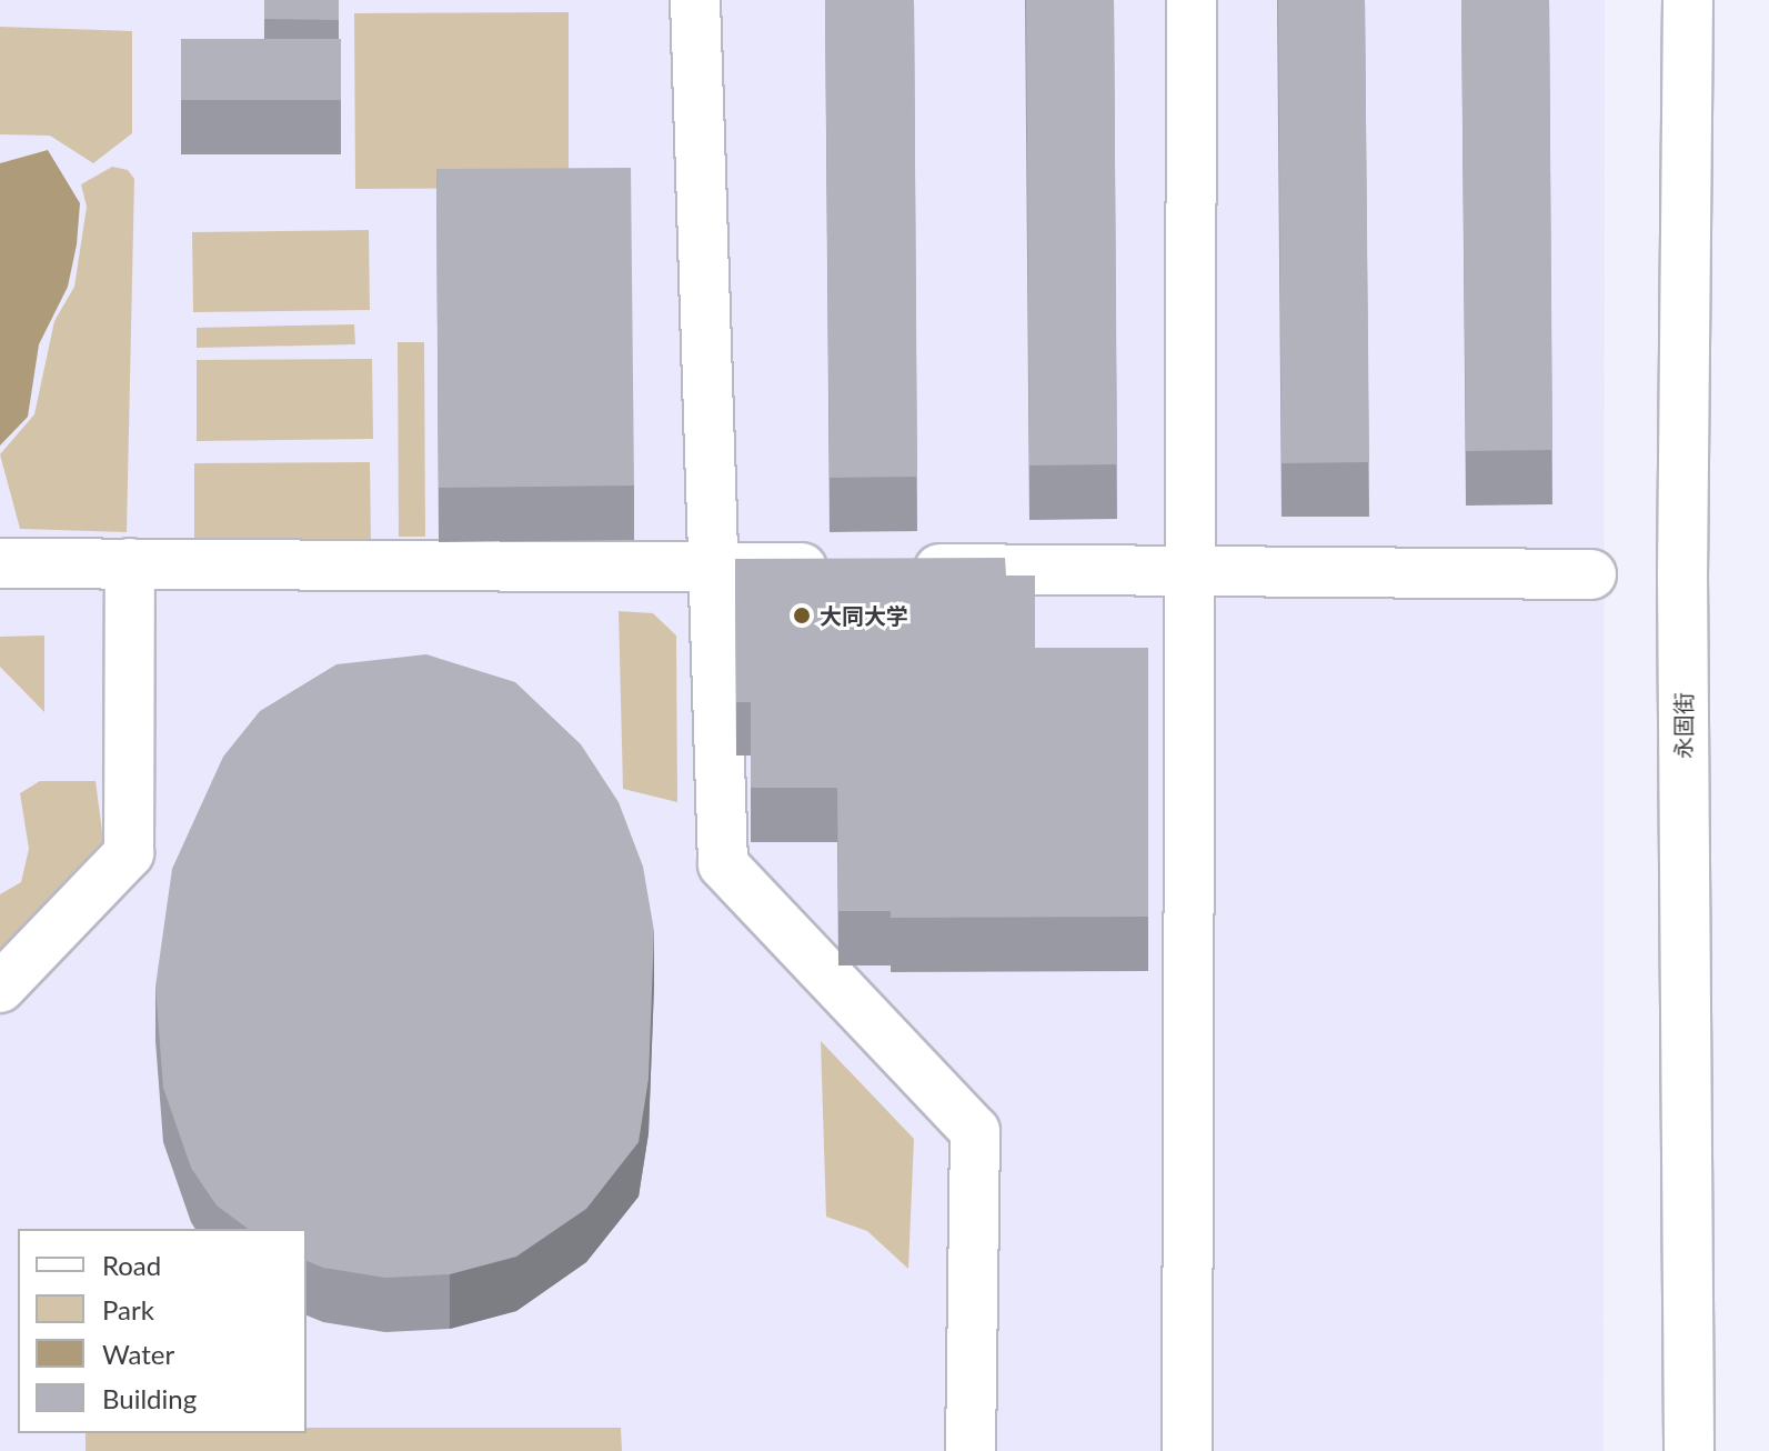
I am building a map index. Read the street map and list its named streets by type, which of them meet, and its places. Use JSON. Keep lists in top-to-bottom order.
{
  "streets": {
    "main road": ["永固街"]
  },
  "places": ["大同大学"],
  "legend": [
    "Road",
    "Park",
    "Water",
    "Building"
  ]
}
